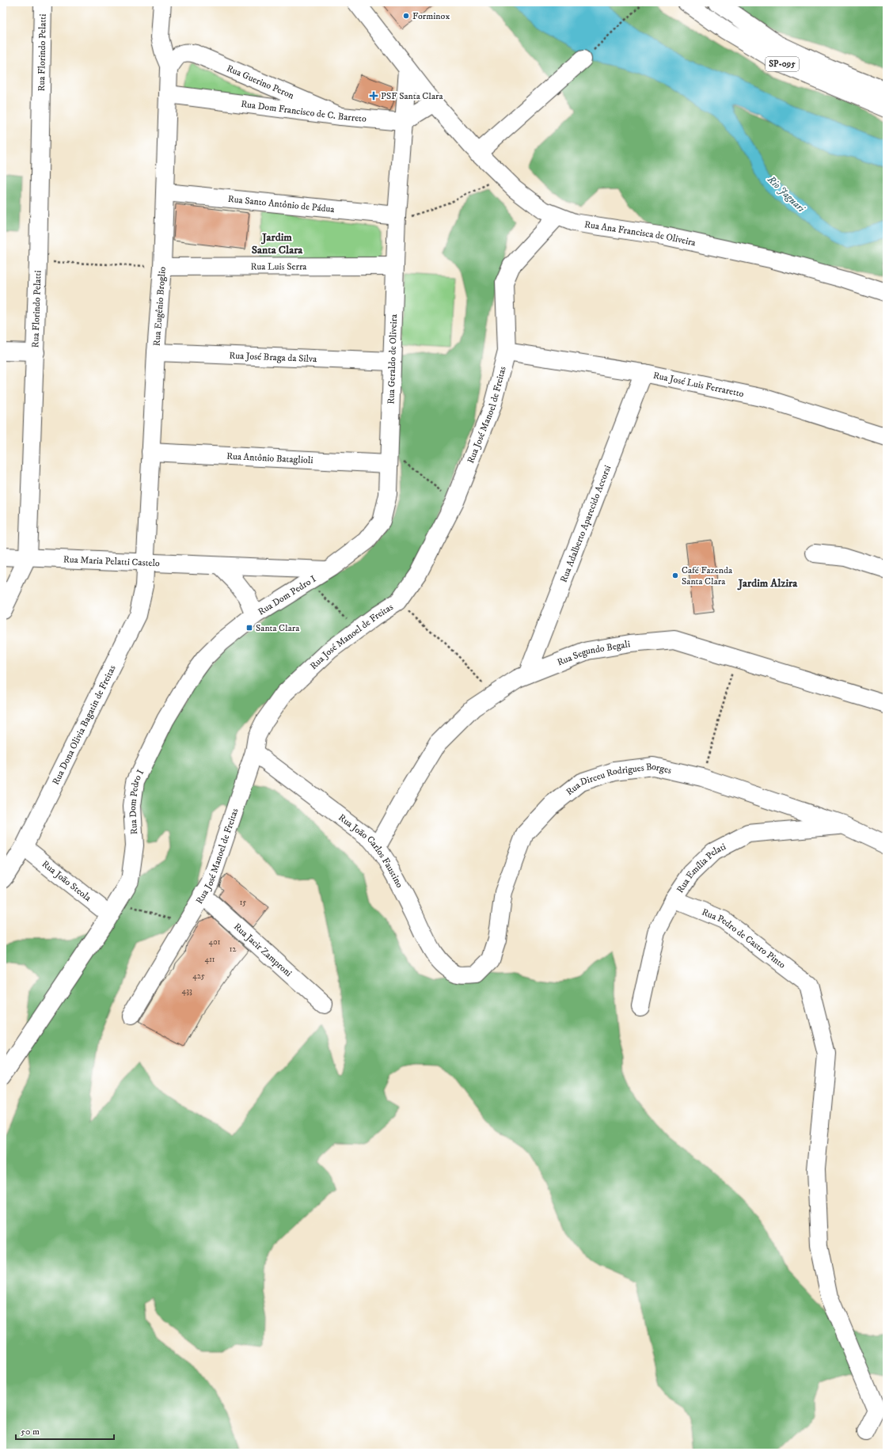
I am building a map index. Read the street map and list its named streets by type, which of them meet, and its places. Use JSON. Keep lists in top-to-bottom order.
{
  "streets": {
    "street": [
      "Rua Florindo Pelatti",
      "SP-095",
      "Rua Guerino Peron",
      "Rua Dom Francisco de C. Barreto",
      "Rua Santo Antônio de Pádua",
      "Rua Ana Francisca de Oliveira",
      "Rua Luis Serra",
      "Rua Eugênio Broglio",
      "Rua José Braga da Silva",
      "Rua Geraldo de Oliveira",
      "Rua José Luis Ferraretto",
      "Rua José Manoel de Freitas",
      "Rua Antônio Bataglioli",
      "Rua Adalberto Aparecido Accorsi",
      "Rua Maria Pelatti Castelo",
      "Rua Dom Pedro I",
      "Rua Segundo Begali",
      "Rua Dona Olivia Bagatin de Freitas",
      "Rua Dirceu Rodrigues Borges",
      "Rua João Carlos Faustino",
      "Rua Emília Pelati",
      "Rua João Steola",
      "Rua Pedro de Castro Pinto",
      "Rua Jacir Zamproni"
    ]
  },
  "crossings": [
    ["Rua Florindo Pelatti", "Rua Maria Pelatti Castelo"],
    ["Rua Guerino Peron", "Rua Dom Francisco de C. Barreto"],
    ["Rua Guerino Peron", "Rua Eugênio Broglio"],
    ["Rua Dom Francisco de C. Barreto", "Rua Eugênio Broglio"],
    ["Rua Dom Francisco de C. Barreto", "Rua Geraldo de Oliveira"],
    ["Rua Santo Antônio de Pádua", "Rua Eugênio Broglio"],
    ["Rua Santo Antônio de Pádua", "Rua Geraldo de Oliveira"],
    ["Rua Ana Francisca de Oliveira", "Rua Geraldo de Oliveira"],
    ["Rua Ana Francisca de Oliveira", "Rua José Manoel de Freitas"],
    ["Rua Luis Serra", "Rua Eugênio Broglio"],
    ["Rua Luis Serra", "Rua Geraldo de Oliveira"],
    ["Rua Eugênio Broglio", "Rua José Braga da Silva"],
    ["Rua Eugênio Broglio", "Rua Antônio Bataglioli"],
    ["Rua Eugênio Broglio", "Rua Maria Pelatti Castelo"],
    ["Rua Eugênio Broglio", "Rua Dona Olivia Bagatin de Freitas"],
    ["Rua José Braga da Silva", "Rua Geraldo de Oliveira"],
    ["Rua Geraldo de Oliveira", "Rua Antônio Bataglioli"],
    ["Rua Geraldo de Oliveira", "Rua Maria Pelatti Castelo"],
    ["Rua Geraldo de Oliveira", "Rua Dom Pedro I"],
    ["Rua José Luis Ferraretto", "Rua José Manoel de Freitas"],
    ["Rua José Luis Ferraretto", "Rua Adalberto Aparecido Accorsi"],
    ["Rua José Manoel de Freitas", "Rua João Carlos Faustino"],
    ["Rua José Manoel de Freitas", "Rua Jacir Zamproni"],
    ["Rua Adalberto Aparecido Accorsi", "Rua Segundo Begali"],
    ["Rua Maria Pelatti Castelo", "Rua Dom Pedro I"],
    ["Rua Maria Pelatti Castelo", "Rua Dona Olivia Bagatin de Freitas"],
    ["Rua Dom Pedro I", "Rua João Steola"],
    ["Rua Segundo Begali", "Rua João Carlos Faustino"],
    ["Rua Dona Olivia Bagatin de Freitas", "Rua João Steola"],
    ["Rua Dirceu Rodrigues Borges", "Rua João Carlos Faustino"],
    ["Rua Dirceu Rodrigues Borges", "Rua Emília Pelati"],
    ["Rua Emília Pelati", "Rua Pedro de Castro Pinto"]
  ],
  "districts": ["Jardim Santa Clara", "Jardim Alzira"],
  "water": ["Rio Jaguari"],
  "places": {
    "other": ["Forminox", "Café Fazenda Santa Clara"],
    "health": ["PSF Santa Clara"],
    "transit": ["Santa Clara"]
  },
  "house_numbers": [
    "15",
    "401",
    "12",
    "411",
    "425",
    "433"
  ],
  "scale_bar": "50 m"
}
